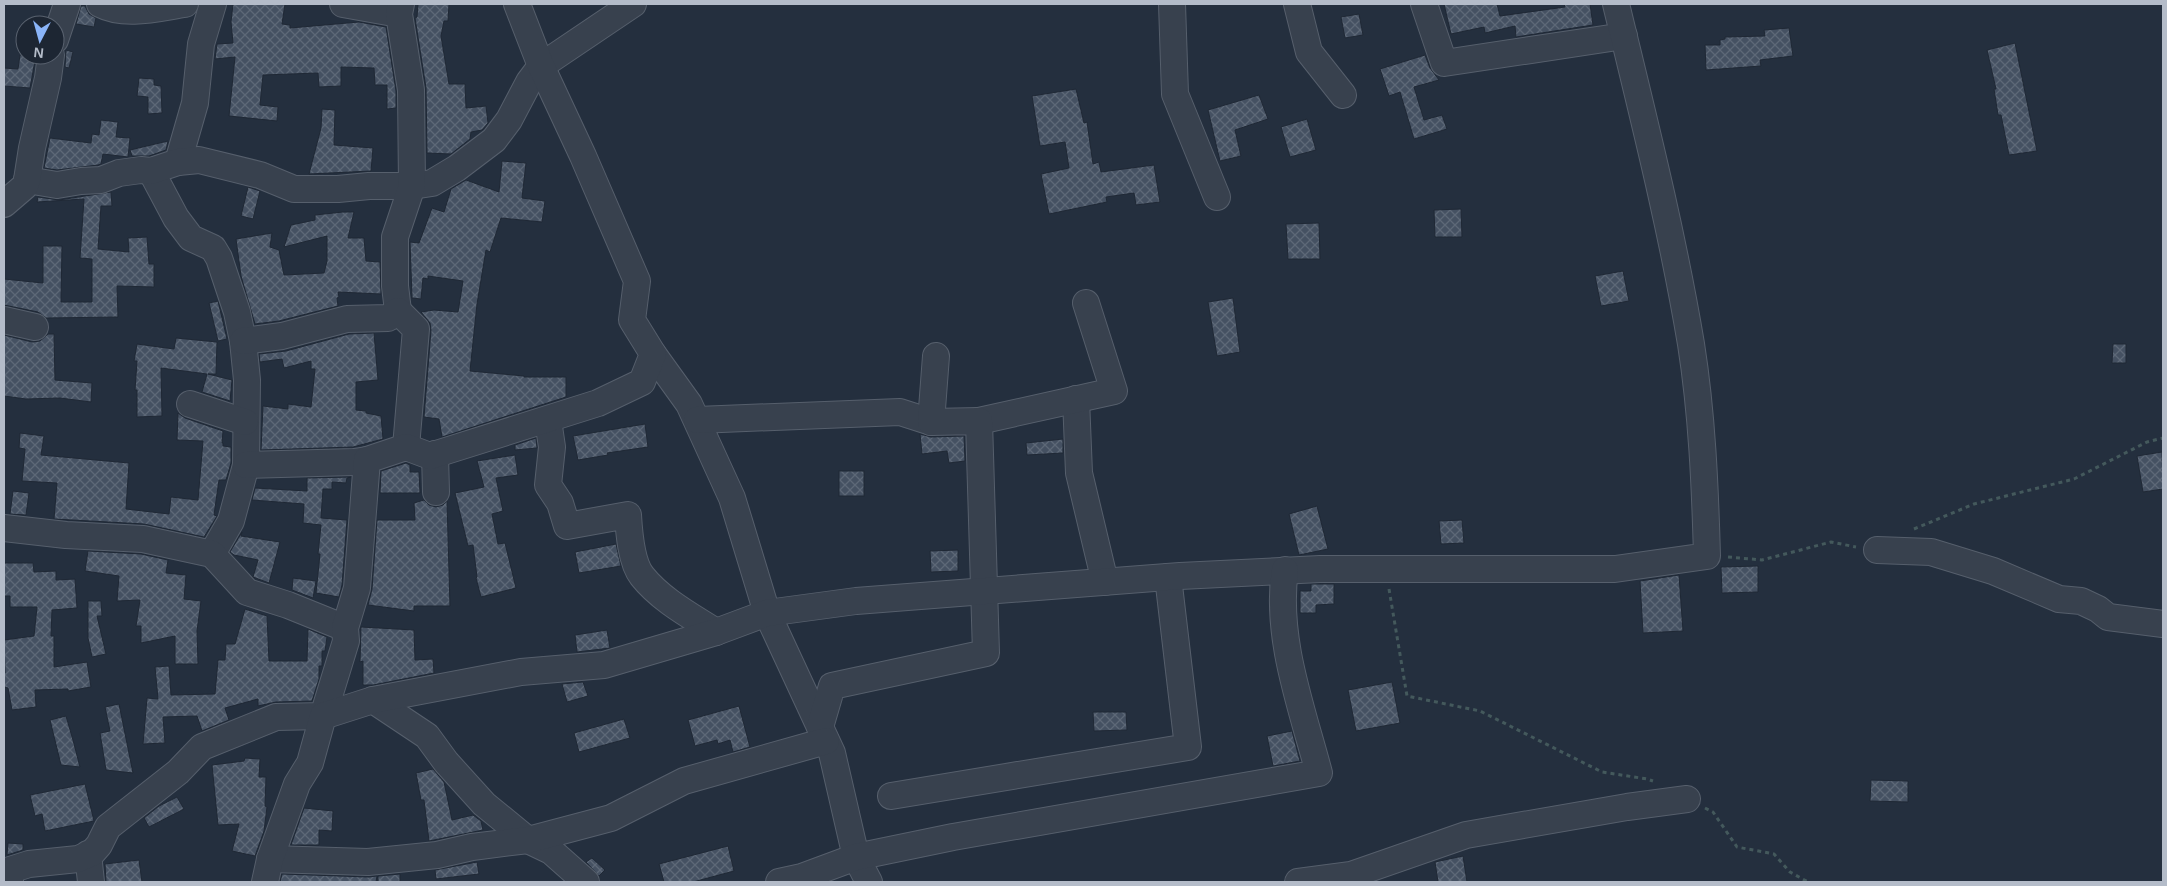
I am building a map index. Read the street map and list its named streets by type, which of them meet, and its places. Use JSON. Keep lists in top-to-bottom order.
{
  "north": "bottom"
}
